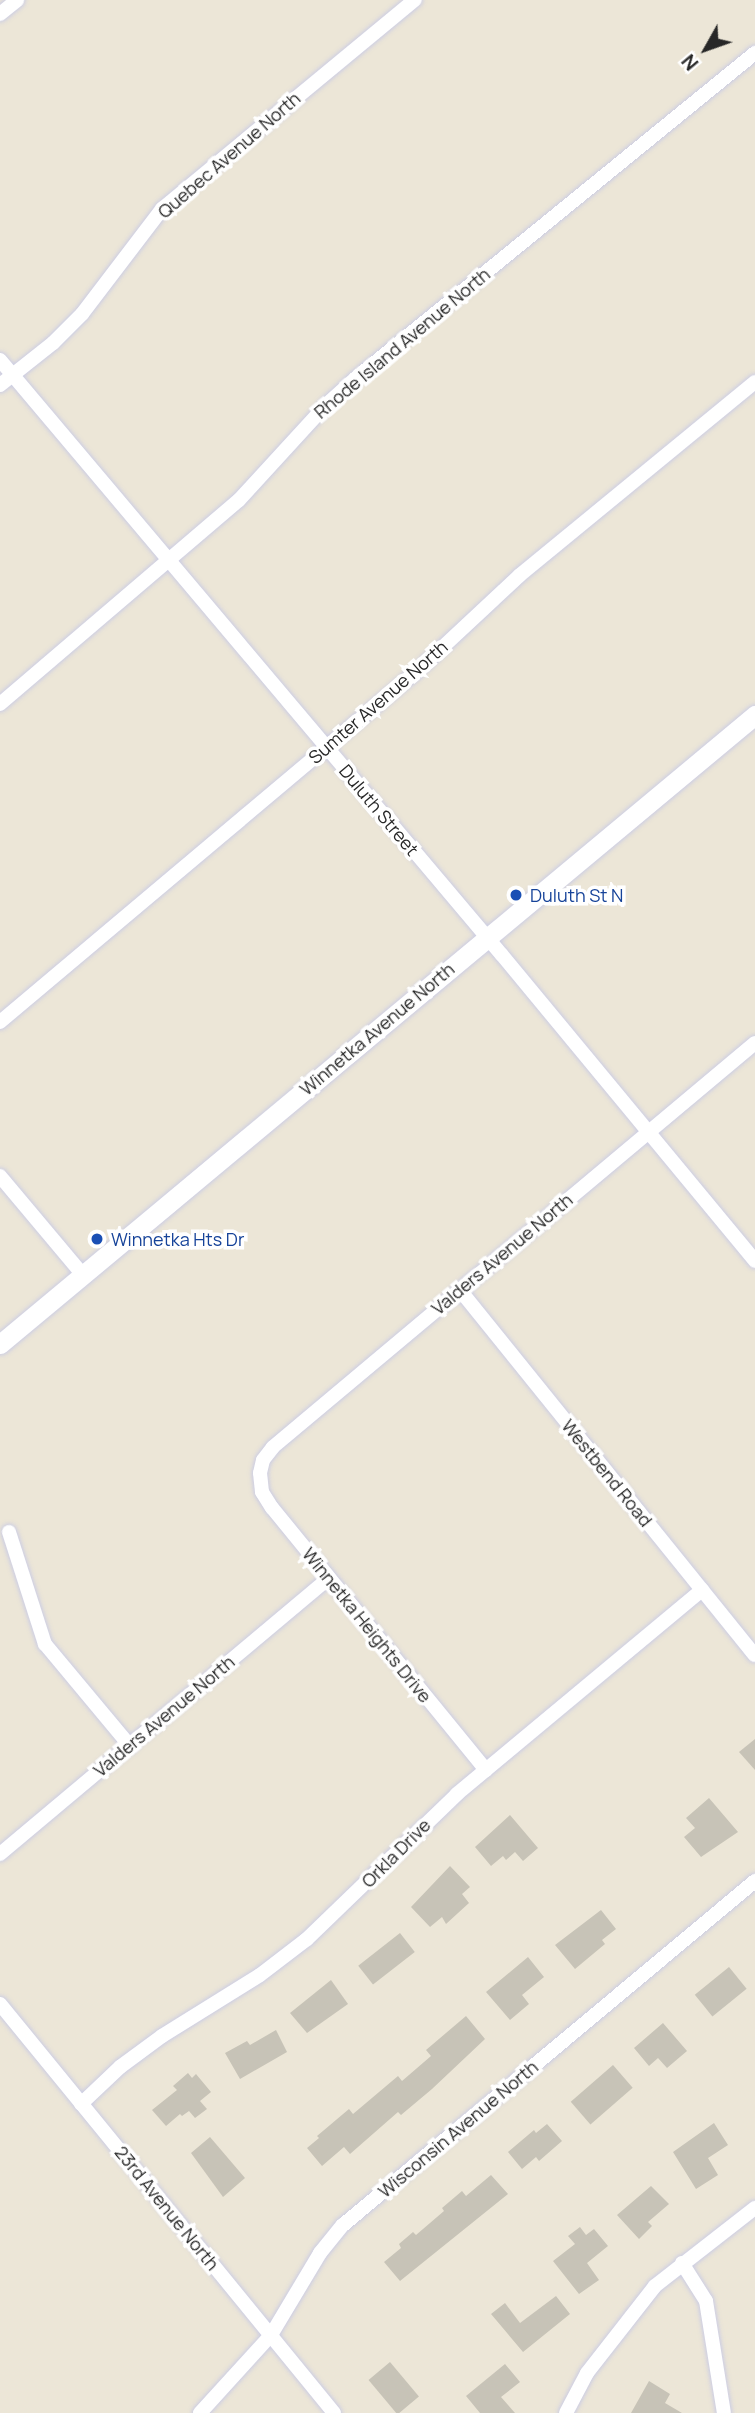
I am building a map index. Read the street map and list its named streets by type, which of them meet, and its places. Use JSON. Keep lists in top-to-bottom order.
{
  "streets": {
    "main road": ["Winnetka Avenue North"],
    "street": [
      "Quebec Avenue North",
      "Rhode Island Avenue North",
      "Sumter Avenue North",
      "Duluth Street",
      "Valders Avenue North",
      "Westbend Road",
      "Winnetka Heights Drive",
      "Orkla Drive",
      "Wisconsin Avenue North",
      "23rd Avenue North"
    ]
  },
  "crossings": [
    ["Quebec Avenue North", "Duluth Street"],
    ["Rhode Island Avenue North", "Duluth Street"],
    ["Sumter Avenue North", "Duluth Street"],
    ["Duluth Street", "Winnetka Avenue North"],
    ["Duluth Street", "Valders Avenue North"],
    ["Valders Avenue North", "Westbend Road"],
    ["Valders Avenue North", "Winnetka Heights Drive"],
    ["Westbend Road", "Orkla Drive"],
    ["Winnetka Heights Drive", "Orkla Drive"],
    ["Orkla Drive", "23rd Avenue North"],
    ["Wisconsin Avenue North", "23rd Avenue North"]
  ],
  "places": ["Duluth St N", "Winnetka Hts Dr"],
  "north": "bottom left"
}
